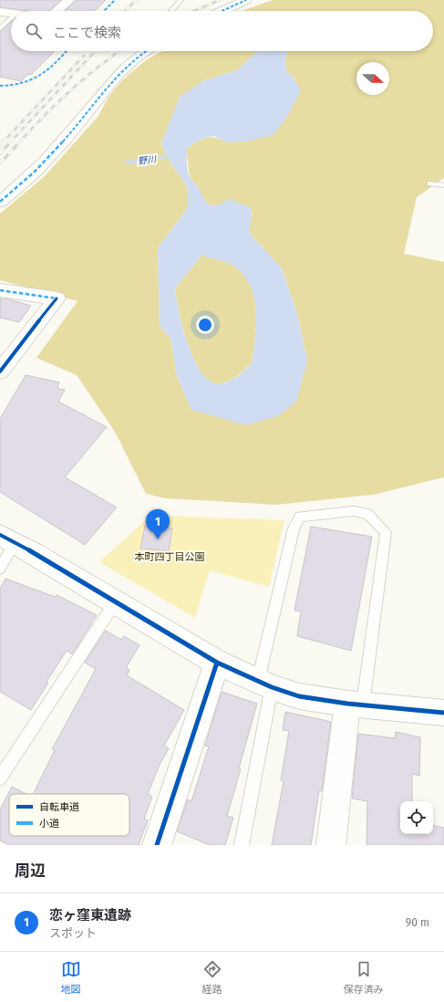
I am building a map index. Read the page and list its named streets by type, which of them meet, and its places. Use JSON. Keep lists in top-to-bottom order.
{
  "water": ["野川"],
  "parks": ["本町四丁目公園"],
  "legend": ["自転車道", "小道"],
  "north": "right",
  "page": {
    "search": "ここで検索",
    "pins": "1",
    "heading": "周辺",
    "list": [
      {
        "mark": "1",
        "name": "恋ヶ窪東遺跡",
        "note": "スポット",
        "value": "90 m"
      }
    ],
    "nav": ["地図", "経路", "保存済み"]
  }
}
